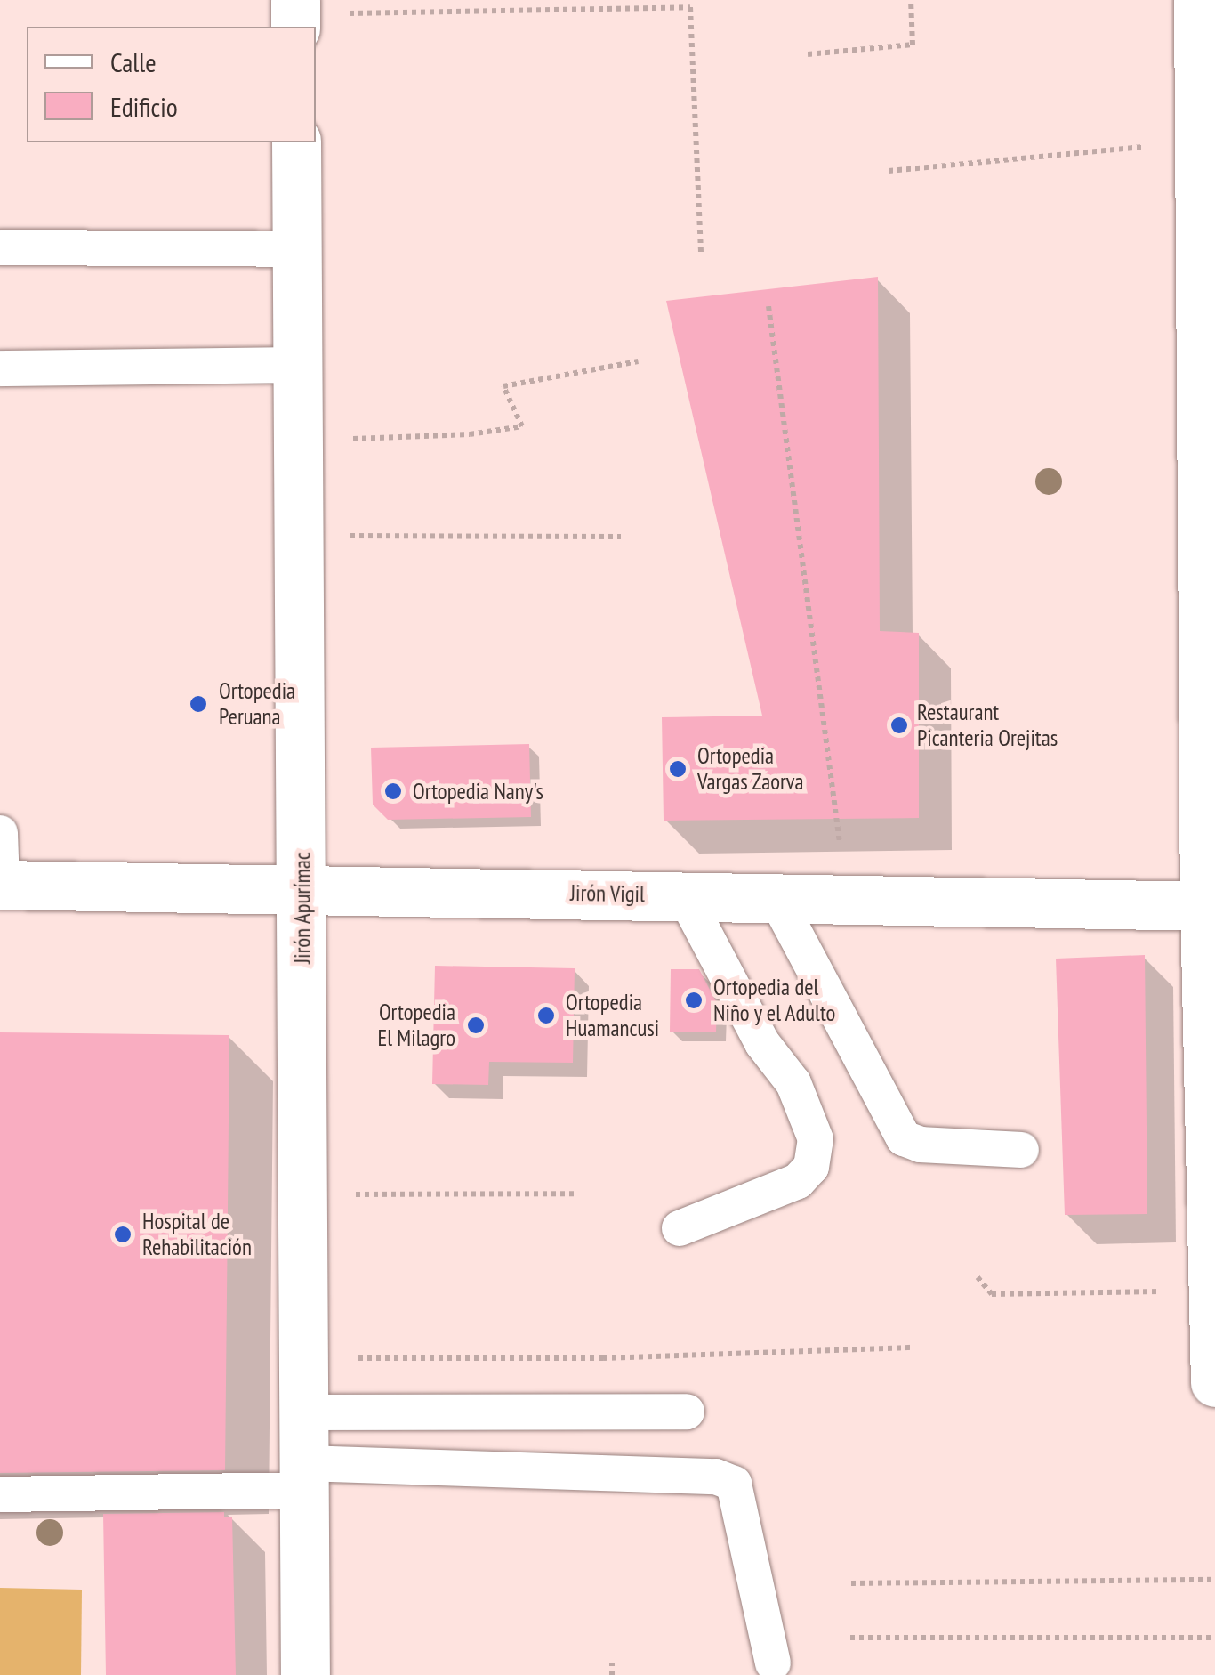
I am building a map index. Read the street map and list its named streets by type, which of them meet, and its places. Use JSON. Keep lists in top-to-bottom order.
{
  "streets": {
    "street": ["Jirón Vigil", "Jirón Apurímac"]
  },
  "crossings": [
    ["Jirón Vigil", "Jirón Apurímac"]
  ],
  "places": [
    "Ortopedia Peruana",
    "Restaurant Picanteria Orejitas",
    "Ortopedia Vargas Zaorva",
    "Ortopedia Nany's",
    "Ortopedia del Niño y el Adulto",
    "Ortopedia Huamancusi",
    "Ortopedia El Milagro",
    "Hospital de Rehabilitación"
  ],
  "legend": ["Calle", "Edificio"]
}
